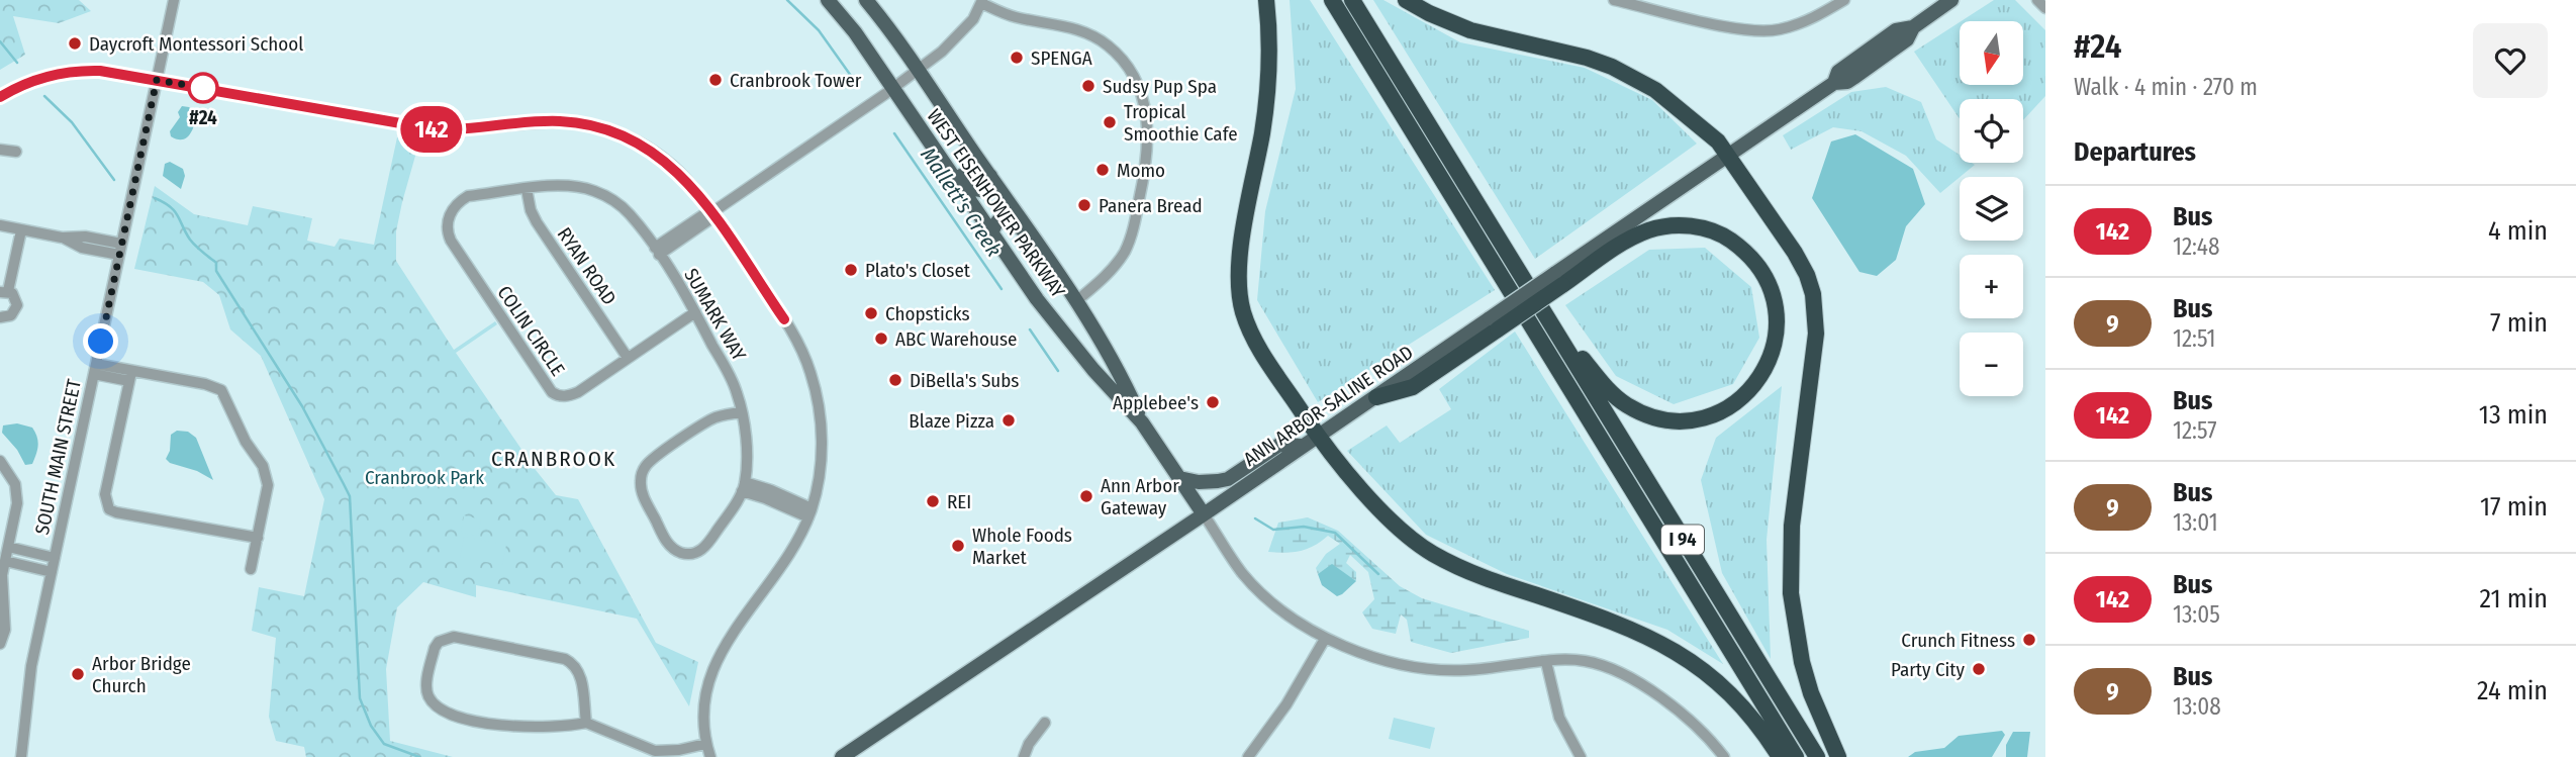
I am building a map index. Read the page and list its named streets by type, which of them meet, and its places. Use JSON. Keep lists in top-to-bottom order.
{
  "streets": {
    "highway": ["I 94"],
    "main road": ["WEST EISENHOWER PARKWAY", "ANN ARBOR-SALINE ROAD"],
    "street": [
      "RYAN ROAD",
      "SUMARK WAY",
      "COLIN CIRCLE",
      "SOUTH MAIN STREET"
    ]
  },
  "crossings": [
    ["WEST EISENHOWER PARKWAY", "ANN ARBOR-SALINE ROAD"],
    ["RYAN ROAD", "SUMARK WAY"],
    ["RYAN ROAD", "COLIN CIRCLE"],
    ["SUMARK WAY", "COLIN CIRCLE"]
  ],
  "districts": ["CRANBROOK"],
  "water": ["Mallett's Creek"],
  "parks": ["Cranbrook Park"],
  "places": [
    "Daycroft Montessori School",
    "SPENGA",
    "Cranbrook Tower",
    "Sudsy Pup Spa",
    "#24",
    "Tropical Smoothie Cafe",
    "Momo",
    "Panera Bread",
    "Plato's Closet",
    "Chopsticks",
    "ABC Warehouse",
    "DiBella's Subs",
    "Applebee's",
    "Blaze Pizza",
    "Ann Arbor Gateway",
    "REI",
    "Whole Foods Market",
    "Crunch Fitness",
    "Party City",
    "Arbor Bridge Church"
  ],
  "lines": ["bus line 142"],
  "north": "bottom",
  "page": {
    "on_map": "142",
    "heading": [
      ["#24", "Walk · 4 min · 270 m"],
      "Departures"
    ],
    "map_buttons": ["+", "−"],
    "list": [
      {
        "mark": "142",
        "name": "Bus",
        "note": "12:48",
        "value": "4 min"
      },
      {
        "mark": "9",
        "name": "Bus",
        "note": "12:51",
        "value": "7 min"
      },
      {
        "mark": "142",
        "name": "Bus",
        "note": "12:57",
        "value": "13 min"
      },
      {
        "mark": "9",
        "name": "Bus",
        "note": "13:01",
        "value": "17 min"
      },
      {
        "mark": "142",
        "name": "Bus",
        "note": "13:05",
        "value": "21 min"
      },
      {
        "mark": "9",
        "name": "Bus",
        "note": "13:08",
        "value": "24 min"
      }
    ]
  }
}
